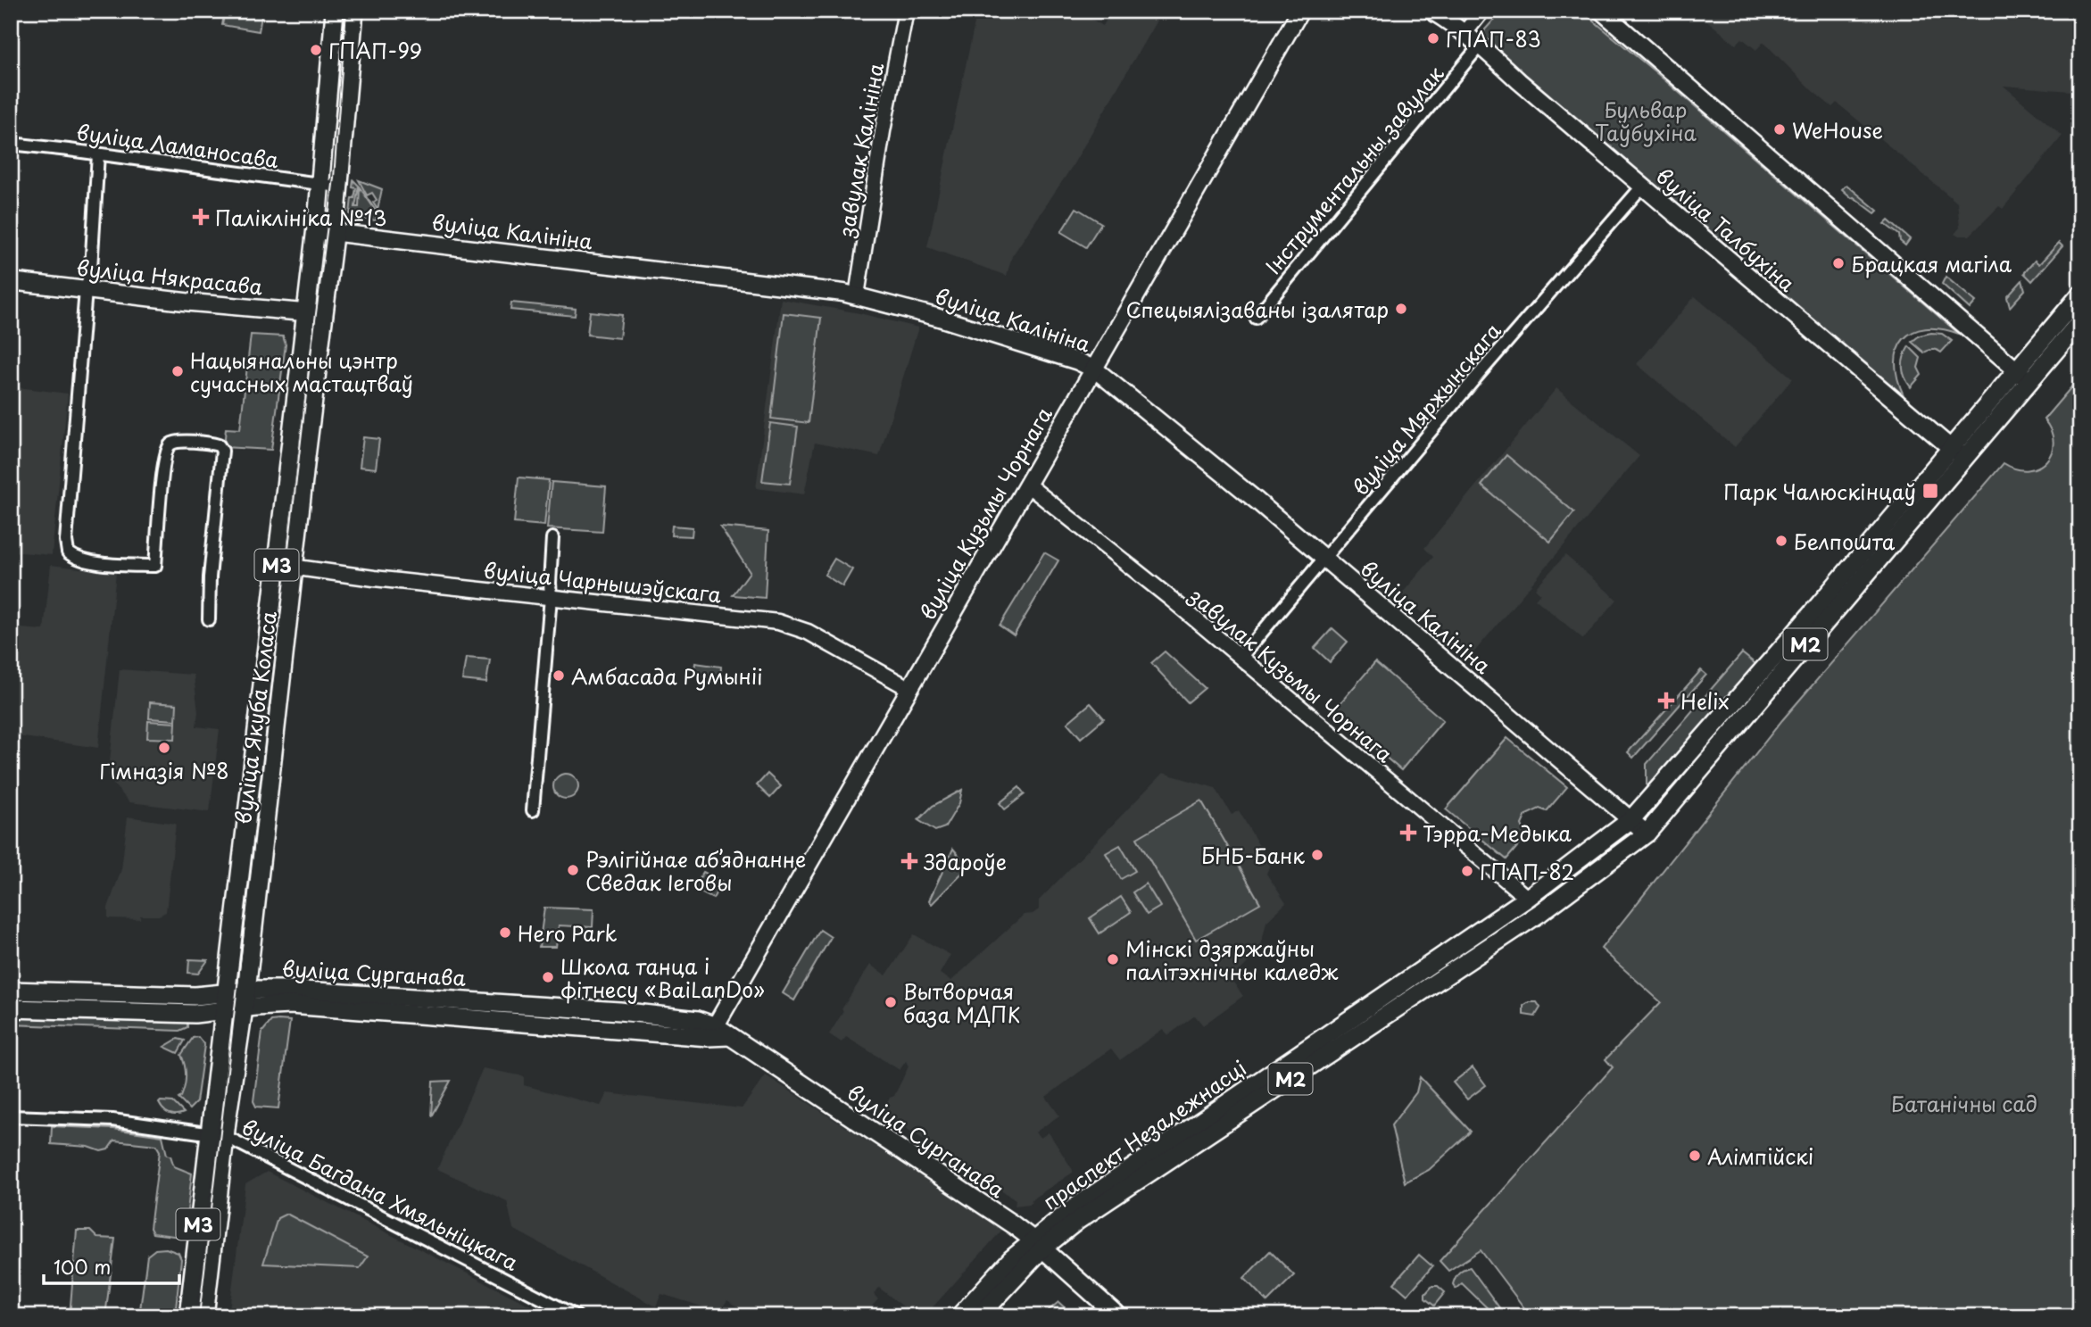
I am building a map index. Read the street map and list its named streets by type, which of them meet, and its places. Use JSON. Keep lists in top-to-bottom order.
{
  "streets": {
    "main road": [
      "вуліца Талбухіна",
      "вуліца Калініна",
      "вуліца Някрасава",
      "вуліца Кузьмы Чорнага",
      "М3",
      "М2",
      "вуліца Якуба Коласа",
      "вуліца Сурганава",
      "праспект Незалежнасці"
    ],
    "street": [
      "вуліца Ламаносава",
      "завулак Калініна",
      "Інструментальны завулак",
      "вуліца Мяржынскага",
      "вуліца Чарнышэўскага",
      "завулак Кузьмы Чорнага",
      "вуліца Багдана Хмяльніцкага"
    ]
  },
  "crossings": [
    ["вуліца Ламаносава", "вуліца Якуба Коласа"],
    ["завулак Калініна", "вуліца Калініна"],
    ["Інструментальны завулак", "вуліца Талбухіна"],
    ["вуліца Талбухіна", "вуліца Мяржынскага"],
    ["вуліца Талбухіна", "праспект Незалежнасці"],
    ["вуліца Калініна", "вуліца Мяржынскага"],
    ["вуліца Калініна", "вуліца Кузьмы Чорнага"],
    ["вуліца Калініна", "вуліца Якуба Коласа"],
    ["вуліца Калініна", "праспект Незалежнасці"],
    ["вуліца Някрасава", "вуліца Якуба Коласа"],
    ["вуліца Мяржынскага", "завулак Кузьмы Чорнага"],
    ["вуліца Кузьмы Чорнага", "вуліца Чарнышэўскага"],
    ["вуліца Кузьмы Чорнага", "завулак Кузьмы Чорнага"],
    ["вуліца Кузьмы Чорнага", "вуліца Сурганава"],
    ["вуліца Чарнышэўскага", "вуліца Якуба Коласа"],
    ["завулак Кузьмы Чорнага", "праспект Незалежнасці"],
    ["вуліца Якуба Коласа", "вуліца Сурганава"],
    ["вуліца Якуба Коласа", "вуліца Багдана Хмяльніцкага"],
    ["вуліца Сурганава", "праспект Незалежнасці"]
  ],
  "parks": ["Бульвар Таўбухіна", "Батанічны сад"],
  "places": {
    "other": [
      "ГПАП-83",
      "ГПАП-99",
      "WeHouse",
      "Брацкая магіла",
      "Спецыялізаваны ізалятар",
      "Нацыянальны цэнтр сучасных мастацтваў",
      "Белпошта",
      "Амбасада Румыніі",
      "Гімназія №8",
      "БНБ-Банк",
      "Рэлігійнае абʼяднанне Сведак Іеговы",
      "ГПАП-82",
      "Hero Park",
      "Мінскі дзяржаўны палітэхнічны каледж",
      "Школа танца і фітнесу «BaiLanDo»",
      "Вытворчая база МДПК",
      "Алімпійскі"
    ],
    "health": [
      "Паліклініка №13",
      "Helix",
      "Тэрра-Медыка",
      "Здароўе"
    ],
    "transit": ["Парк Чалюскінцаў"]
  },
  "scale_bar": "100 m"
}
